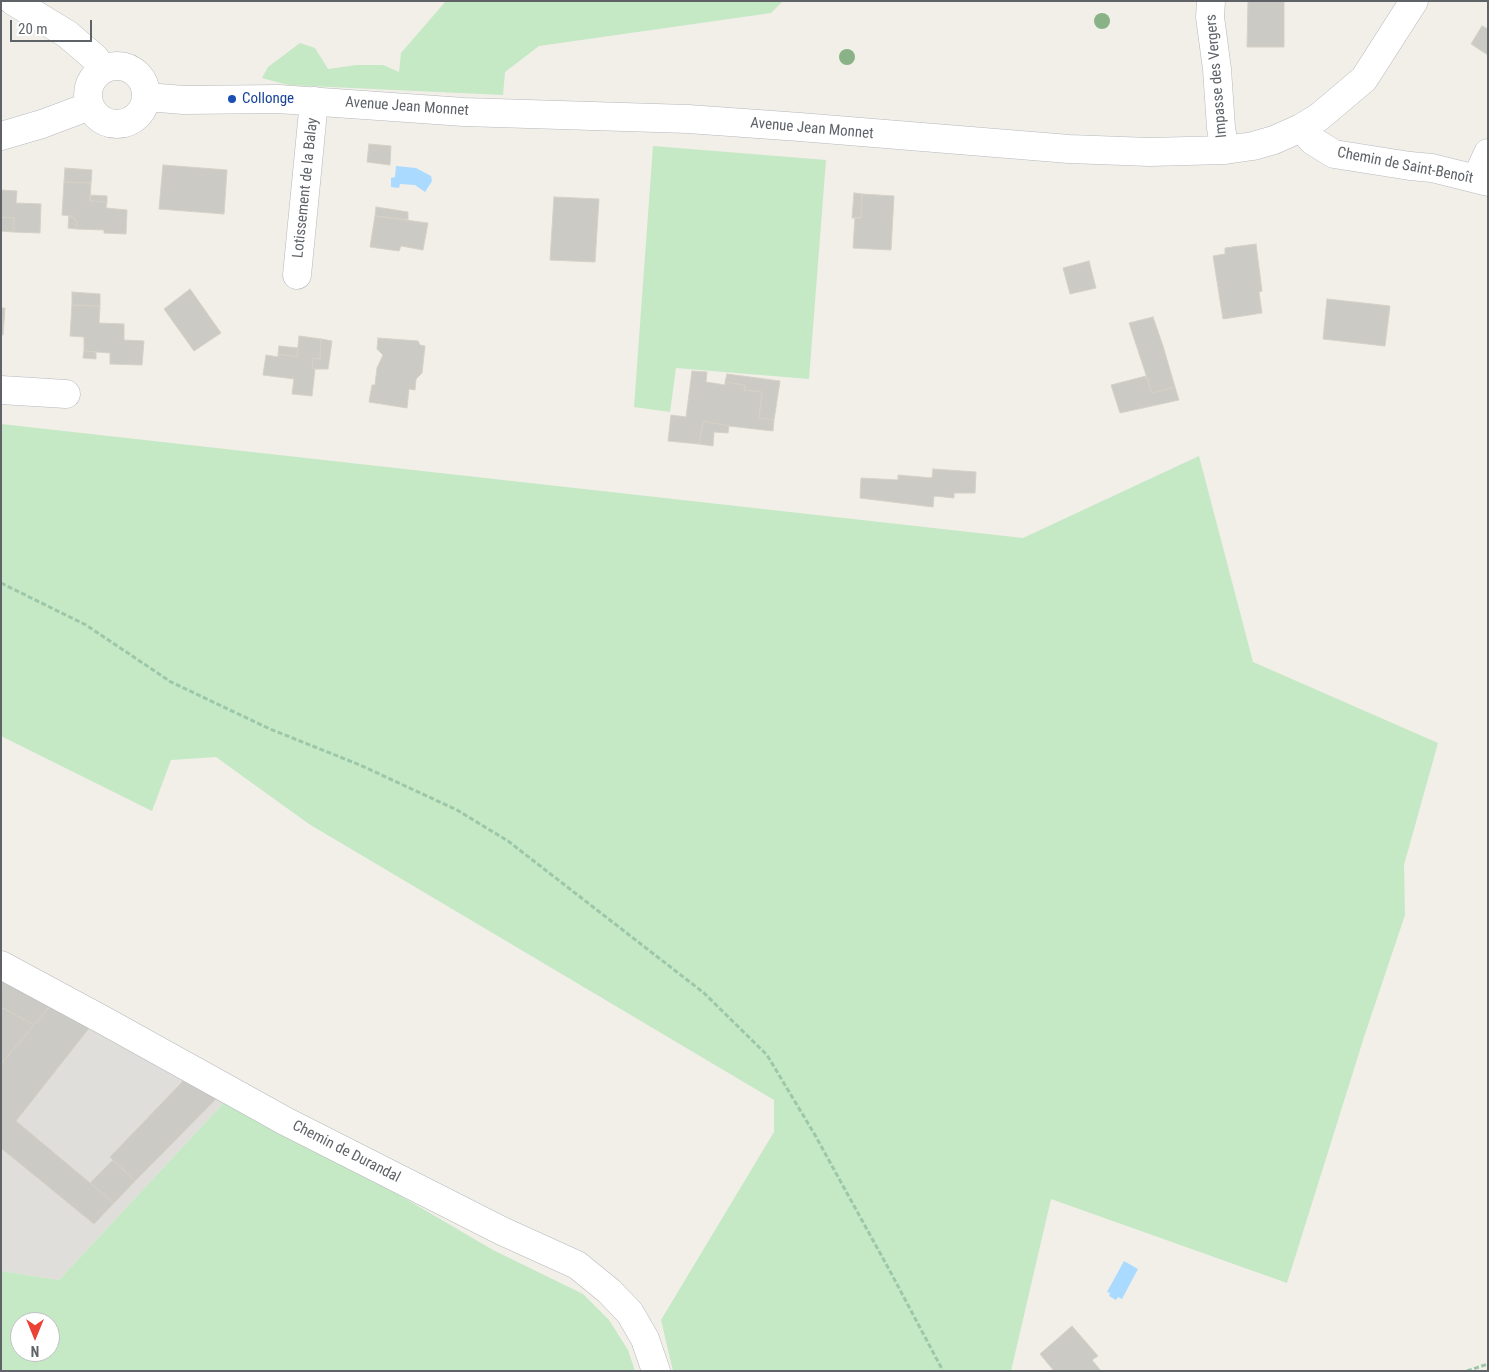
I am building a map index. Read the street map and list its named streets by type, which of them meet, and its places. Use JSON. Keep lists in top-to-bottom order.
{
  "streets": {
    "street": [
      "Impasse des Vergers",
      "Avenue Jean Monnet",
      "Chemin de Saint-Benoît",
      "Lotissement de la Balay",
      "Chemin de Durandal"
    ]
  },
  "crossings": [
    ["Impasse des Vergers", "Avenue Jean Monnet"],
    ["Avenue Jean Monnet", "Chemin de Saint-Benoît"],
    ["Avenue Jean Monnet", "Lotissement de la Balay"]
  ],
  "places": ["Collonge"],
  "scale_bar": "20 m",
  "north": "bottom"
}
